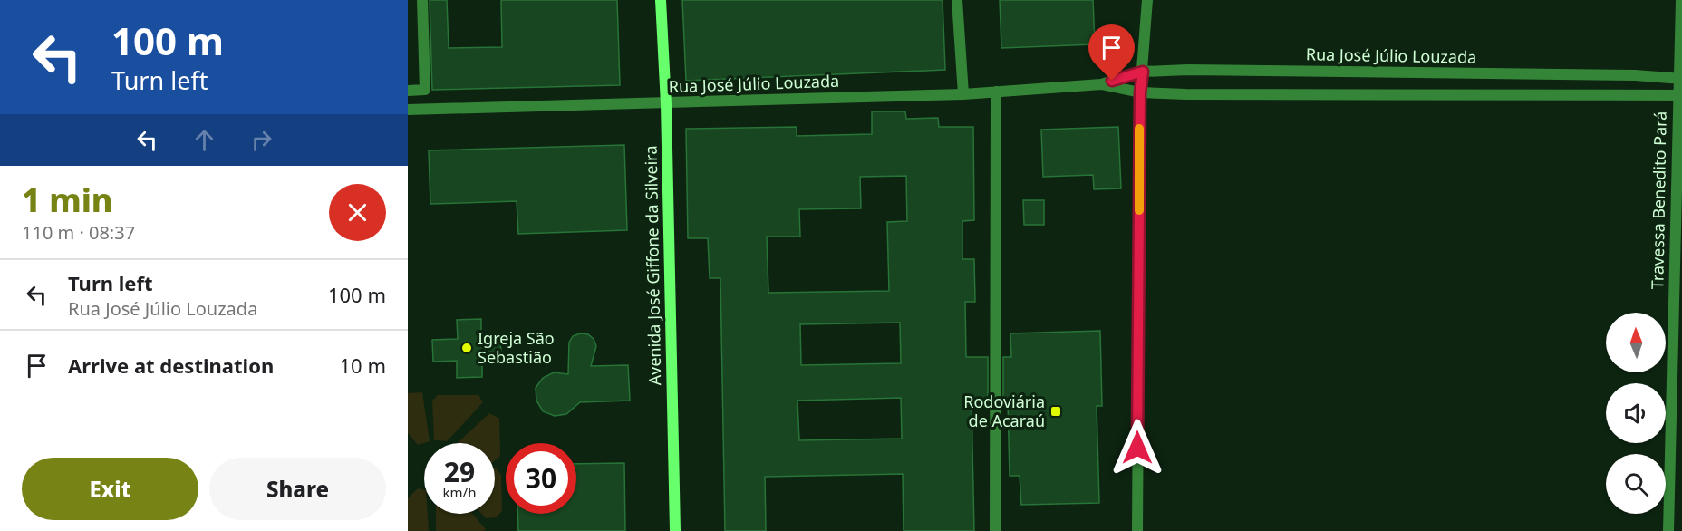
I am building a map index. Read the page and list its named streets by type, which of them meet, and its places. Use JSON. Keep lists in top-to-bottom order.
{
  "streets": {
    "main road": ["Avenida José Giffone da Silveira"],
    "street": ["Rua José Júlio Louzada", "Travessa Benedito Pará"]
  },
  "crossings": [
    ["Rua José Júlio Louzada", "Travessa Benedito Pará"],
    ["Rua José Júlio Louzada", "Avenida José Giffone da Silveira"]
  ],
  "places": {
    "other": ["Igreja São Sebastião"],
    "transit": ["Rodoviária de Acaraú"]
  },
  "north": "top",
  "page": {
    "turn": ["100 m", "Turn left"],
    "heading": ["1 min", "110 m · 08:37"],
    "list": [
      {
        "name": "Turn left",
        "note": "Rua José Júlio Louzada",
        "value": "100 m"
      },
      {
        "name": "Arrive at destination",
        "value": "10 m"
      }
    ],
    "speed": "29 km/h",
    "limit": "30",
    "buttons": ["Exit", "Share"]
  }
}
